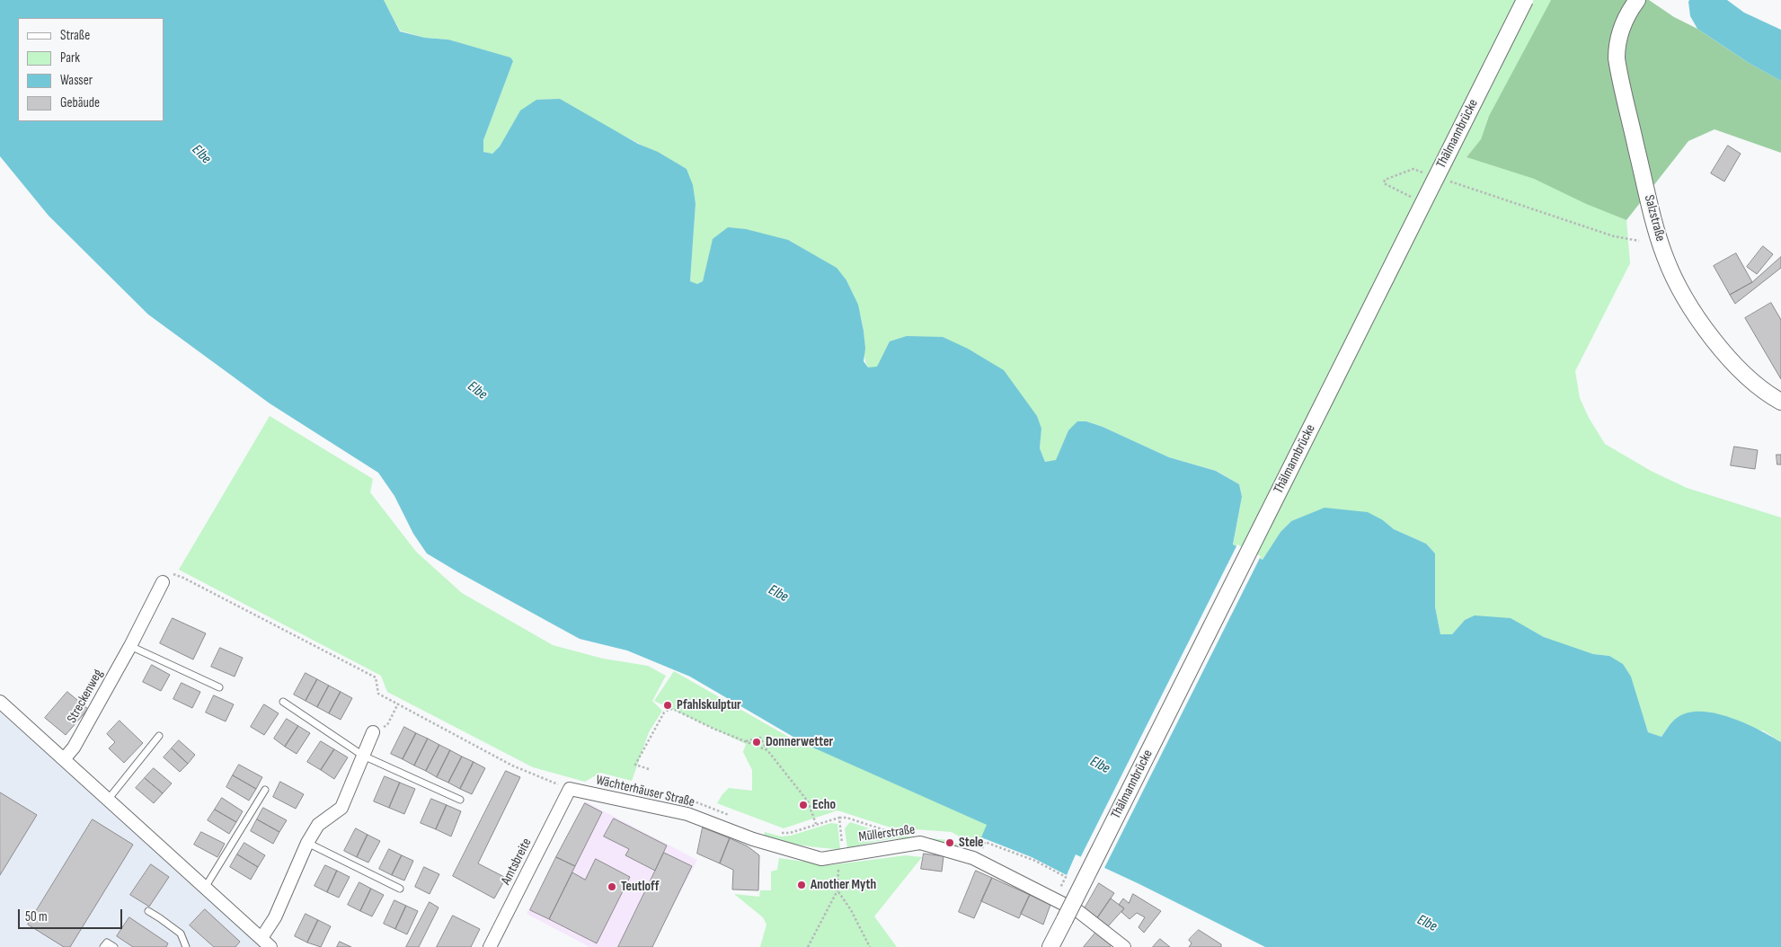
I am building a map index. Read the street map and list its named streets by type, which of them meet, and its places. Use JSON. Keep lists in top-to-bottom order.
{
  "streets": {
    "street": [
      "Thälmannbrücke",
      "Salzstraße",
      "Streckenweg",
      "Wächterhäuser Straße",
      "Müllerstraße",
      "Amtsbreite"
    ]
  },
  "crossings": [
    ["Wächterhäuser Straße", "Müllerstraße"],
    ["Wächterhäuser Straße", "Amtsbreite"]
  ],
  "water": ["Elbe"],
  "places": [
    "Pfahlskulptur",
    "Donnerwetter",
    "Echo",
    "Stele",
    "Another Myth",
    "Teutloff"
  ],
  "legend": [
    "Straße",
    "Park",
    "Wasser",
    "Gebäude"
  ],
  "scale_bar": "50 m"
}
